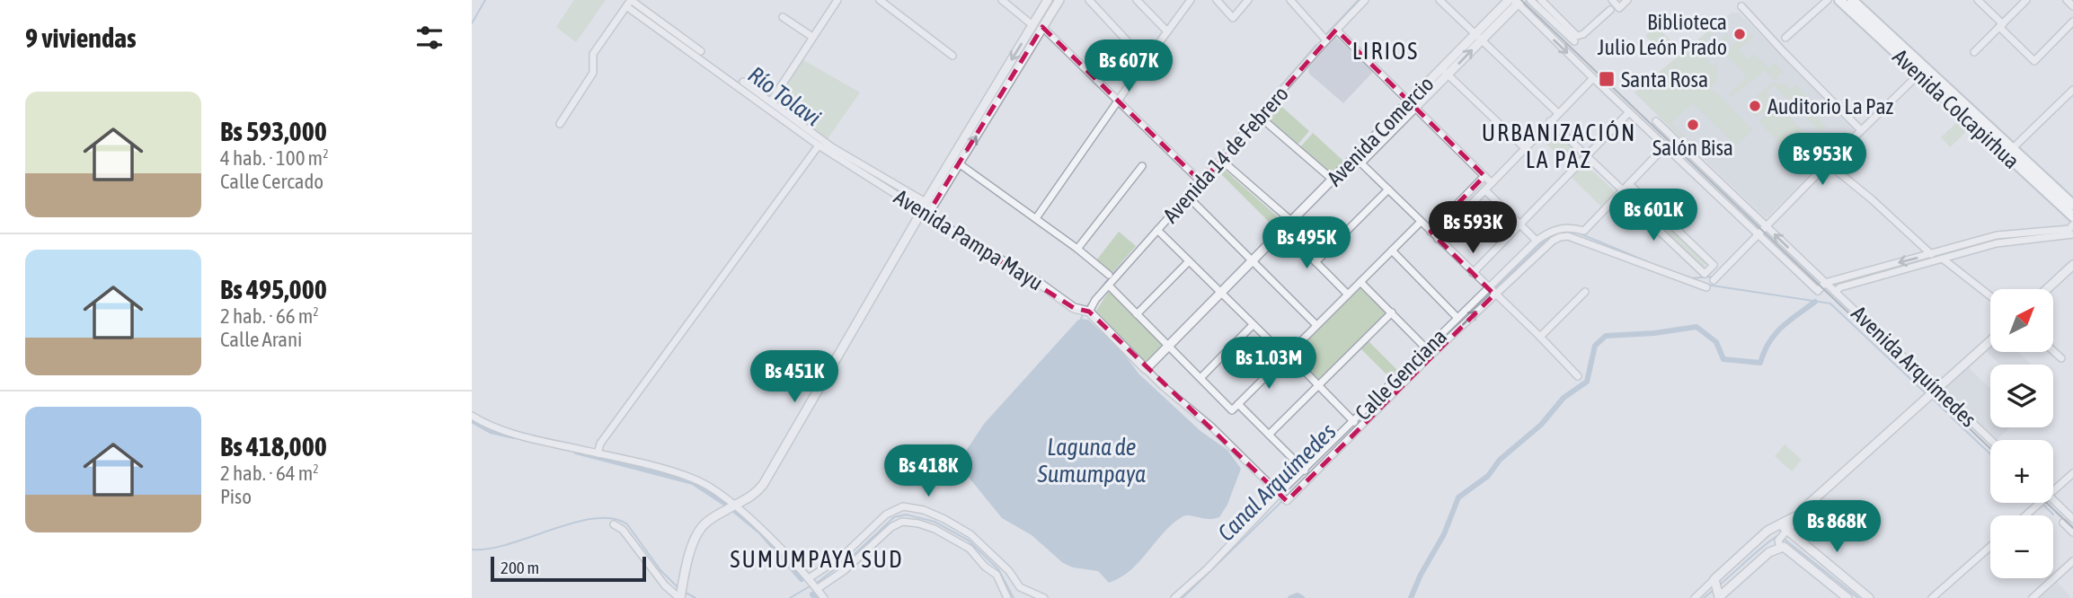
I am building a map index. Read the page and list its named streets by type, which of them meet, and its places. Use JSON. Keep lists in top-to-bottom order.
{
  "streets": {
    "main road": ["Avenida Colcapirhua"],
    "street": [
      "Avenida Comercio",
      "Avenida 14 de Febrero",
      "Avenida Pampa Mayu",
      "Avenida Arquímedes",
      "Calle Genciana"
    ]
  },
  "crossings": [
    ["Avenida Comercio", "Avenida Pampa Mayu"],
    ["Avenida 14 de Febrero", "Avenida Pampa Mayu"],
    ["Avenida Pampa Mayu", "Calle Genciana"]
  ],
  "districts": ["LIRIOS", "URBANIZACIÓN LA PAZ", "SUMUMPAYA SUD"],
  "water": ["Río Tolavi", "Laguna de Sumumpaya", "Canal Arquímedes"],
  "places": {
    "other": ["Biblioteca Julio León Prado", "Auditorio La Paz", "Salón Bisa"],
    "transit": ["Santa Rosa"]
  },
  "scale_bar": "200 m",
  "north": "top right",
  "page": {
    "heading": "9 viviendas",
    "price": [
      "Bs 607K",
      "Bs 953K",
      "Bs 601K",
      "Bs 593K",
      "Bs 495K",
      "Bs 1.03M",
      "Bs 451K",
      "Bs 418K",
      "Bs 868K"
    ],
    "list": [
      {
        "name": "Bs 593,000",
        "note": "4 hab. · 100 m² · Calle Cercado"
      },
      {
        "name": "Bs 495,000",
        "note": "2 hab. · 66 m² · Calle Arani"
      },
      {
        "name": "Bs 418,000",
        "note": "2 hab. · 64 m² · Piso"
      }
    ],
    "map_buttons": ["+", "−"],
    "scale": "200 m"
  }
}
